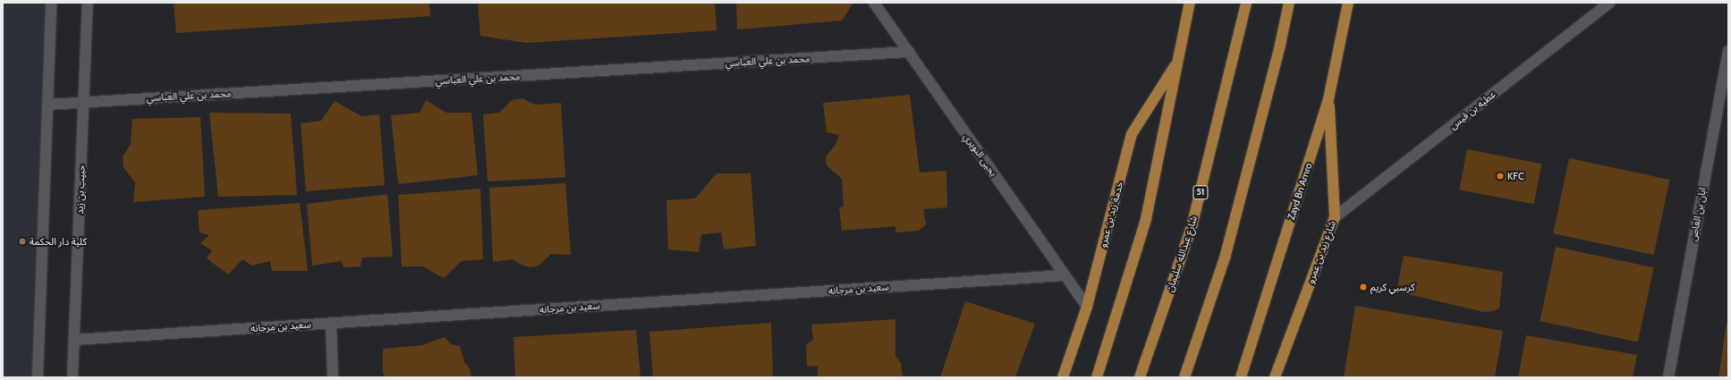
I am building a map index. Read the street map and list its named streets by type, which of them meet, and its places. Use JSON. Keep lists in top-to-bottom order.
{
  "streets": {
    "main road": [
      "Zayd Bn Amro",
      "51",
      "خدمة زيد بن عمرو",
      "شارع زيد بن عمرو",
      "شارع عبدالله سليمان"
    ],
    "street": [
      "محمد بن علي العباسي",
      "عطيه بن قيس",
      "يحيى النويري",
      "حبيب بن زيد",
      "ابان بن العاص",
      "سعيد بن مرجانه"
    ]
  },
  "crossings": [
    ["محمد بن علي العباسي", "يحيى النويري"],
    ["محمد بن علي العباسي", "حبيب بن زيد"],
    ["عطيه بن قيس", "شارع زيد بن عمرو"],
    ["يحيى النويري", "خدمة زيد بن عمرو"],
    ["يحيى النويري", "سعيد بن مرجانه"],
    ["حبيب بن زيد", "سعيد بن مرجانه"],
    ["Zayd Bn Amro", "شارع زيد بن عمرو"]
  ],
  "places": ["KFC", "كلية دار الحكمة", "كرسبي كريم"]
}
